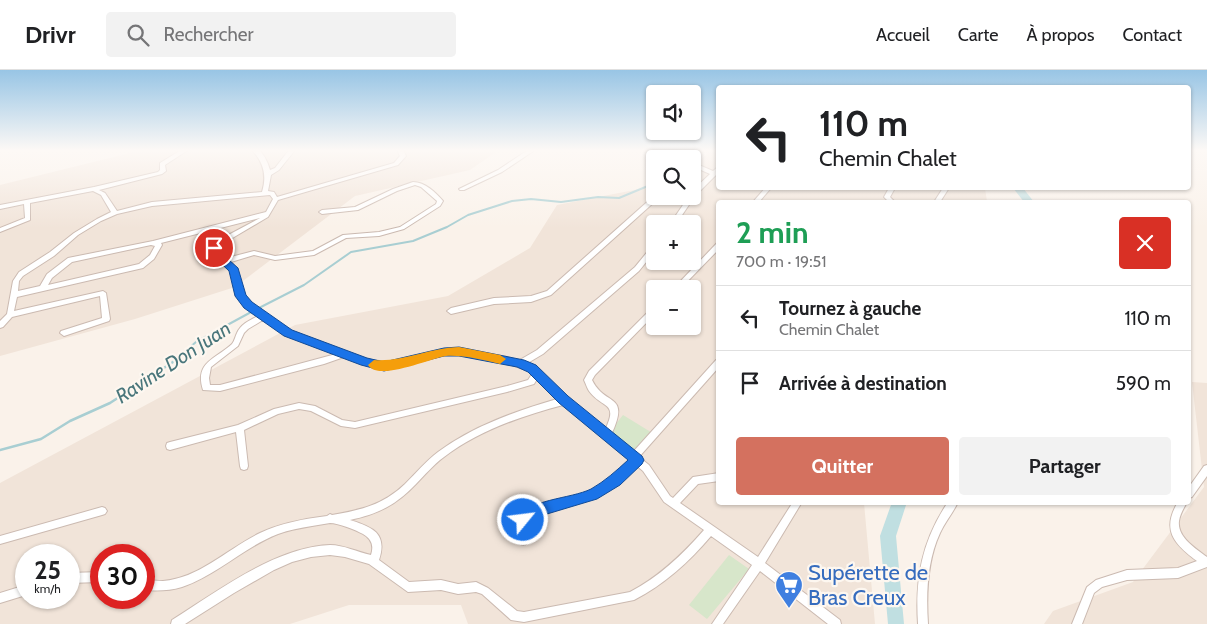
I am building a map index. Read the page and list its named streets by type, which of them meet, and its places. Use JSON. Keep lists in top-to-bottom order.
{
  "water": ["Ravine Don Juan"],
  "places": {
    "supermarket": ["Supérette de Bras Creux"]
  },
  "page": {
    "header": "Drivr",
    "search": "Rechercher",
    "nav": [
      "Accueil",
      "Carte",
      "À propos",
      "Contact"
    ],
    "map_buttons": ["+", "−"],
    "turn": ["110 m", "Chemin Chalet"],
    "heading": ["2 min", "700 m · 19:51"],
    "list": [
      {
        "name": "Tournez à gauche",
        "note": "Chemin Chalet",
        "value": "110 m"
      },
      {
        "name": "Arrivée à destination",
        "value": "590 m"
      }
    ],
    "buttons": ["Quitter", "Partager"],
    "speed": "25 km/h",
    "limit": "30"
  }
}
